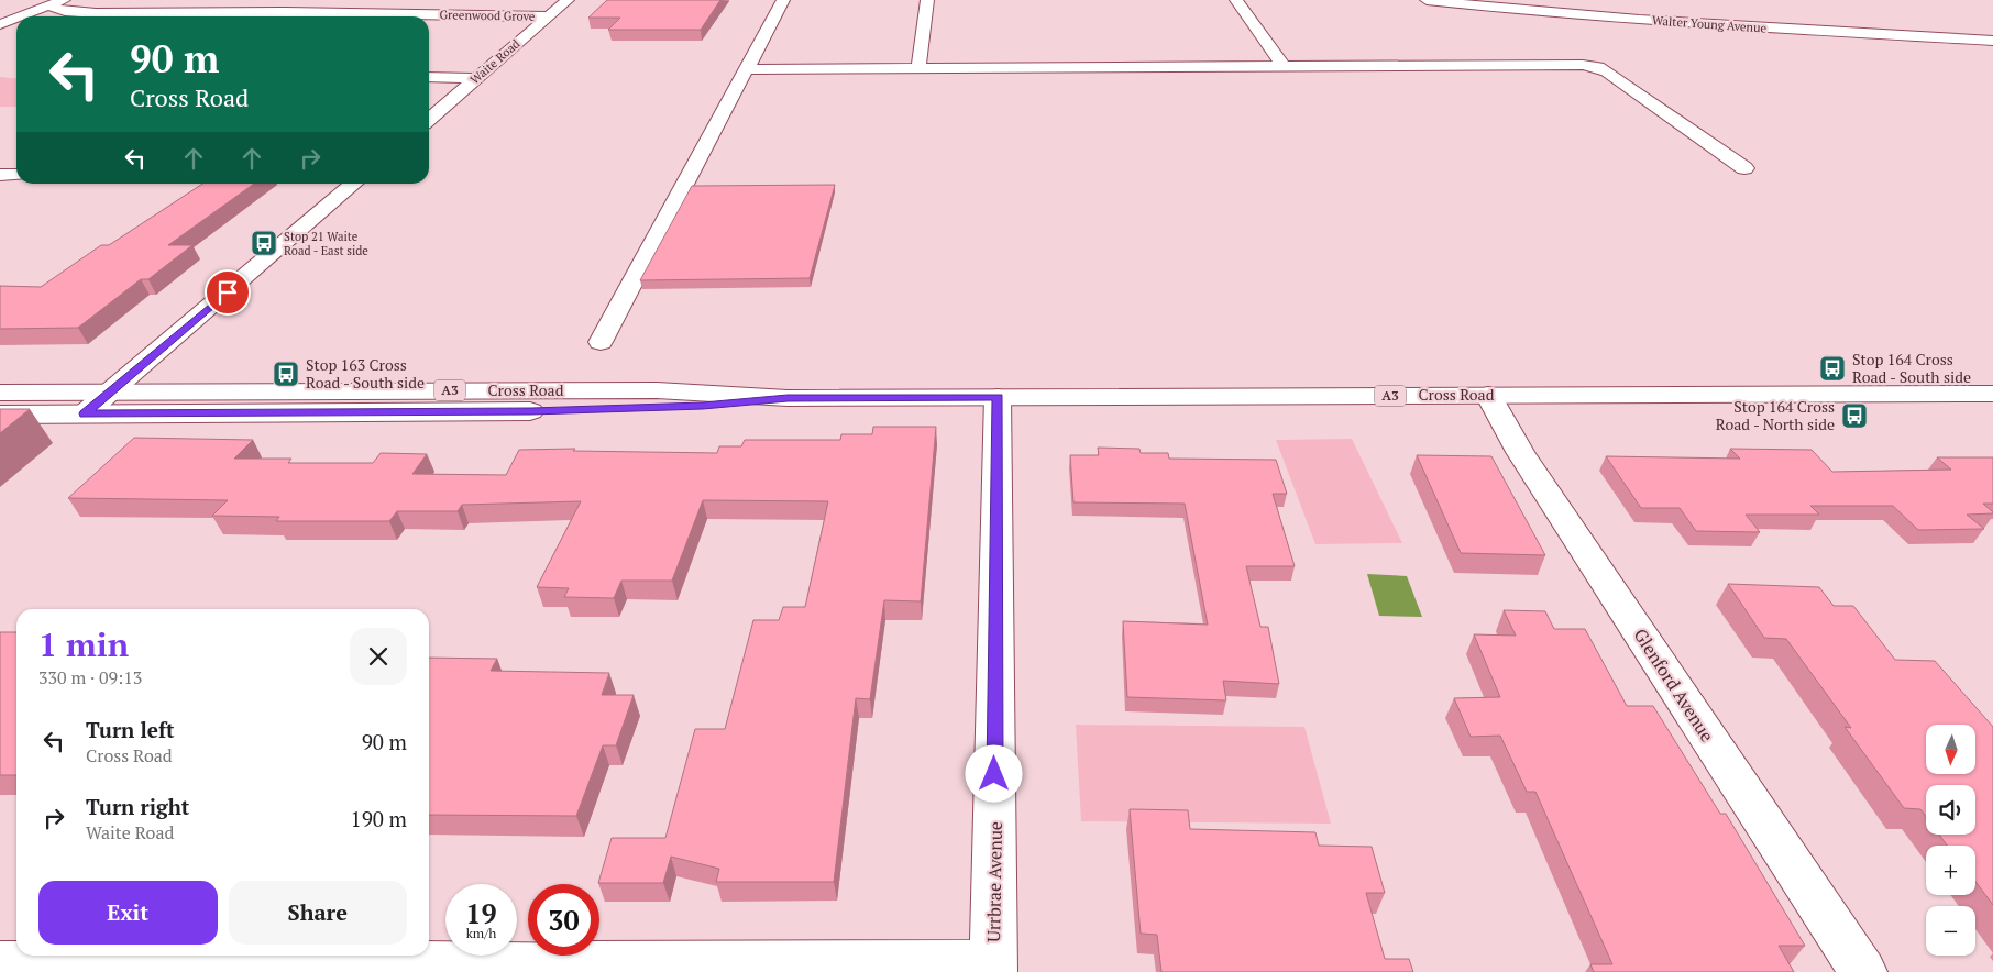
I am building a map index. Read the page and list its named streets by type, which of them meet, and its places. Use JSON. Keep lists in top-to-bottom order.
{
  "streets": {
    "main road": [
      "Greenwood Grove",
      "Walter Young Avenue",
      "Waite Road",
      "A3",
      "Cross Road",
      "Glenford Avenue",
      "Urrbrae Avenue"
    ]
  },
  "crossings": [
    ["Greenwood Grove", "Waite Road"],
    ["Cross Road", "Glenford Avenue"],
    ["Cross Road", "Urrbrae Avenue"]
  ],
  "places": {
    "bus stop": [
      "Stop 21 Waite Road - East side",
      "Stop 164 Cross Road - South side",
      "Stop 163 Cross Road - South side",
      "Stop 164 Cross Road - North side"
    ]
  },
  "north": "bottom",
  "page": {
    "turn": ["90 m", "Cross Road"],
    "heading": ["1 min", "330 m · 09:13"],
    "list": [
      {
        "name": "Turn left",
        "note": "Cross Road",
        "value": "90 m"
      },
      {
        "name": "Turn right",
        "note": "Waite Road",
        "value": "190 m"
      }
    ],
    "map_buttons": ["+", "−"],
    "buttons": ["Exit", "Share"],
    "speed": "19 km/h",
    "limit": "30"
  }
}
